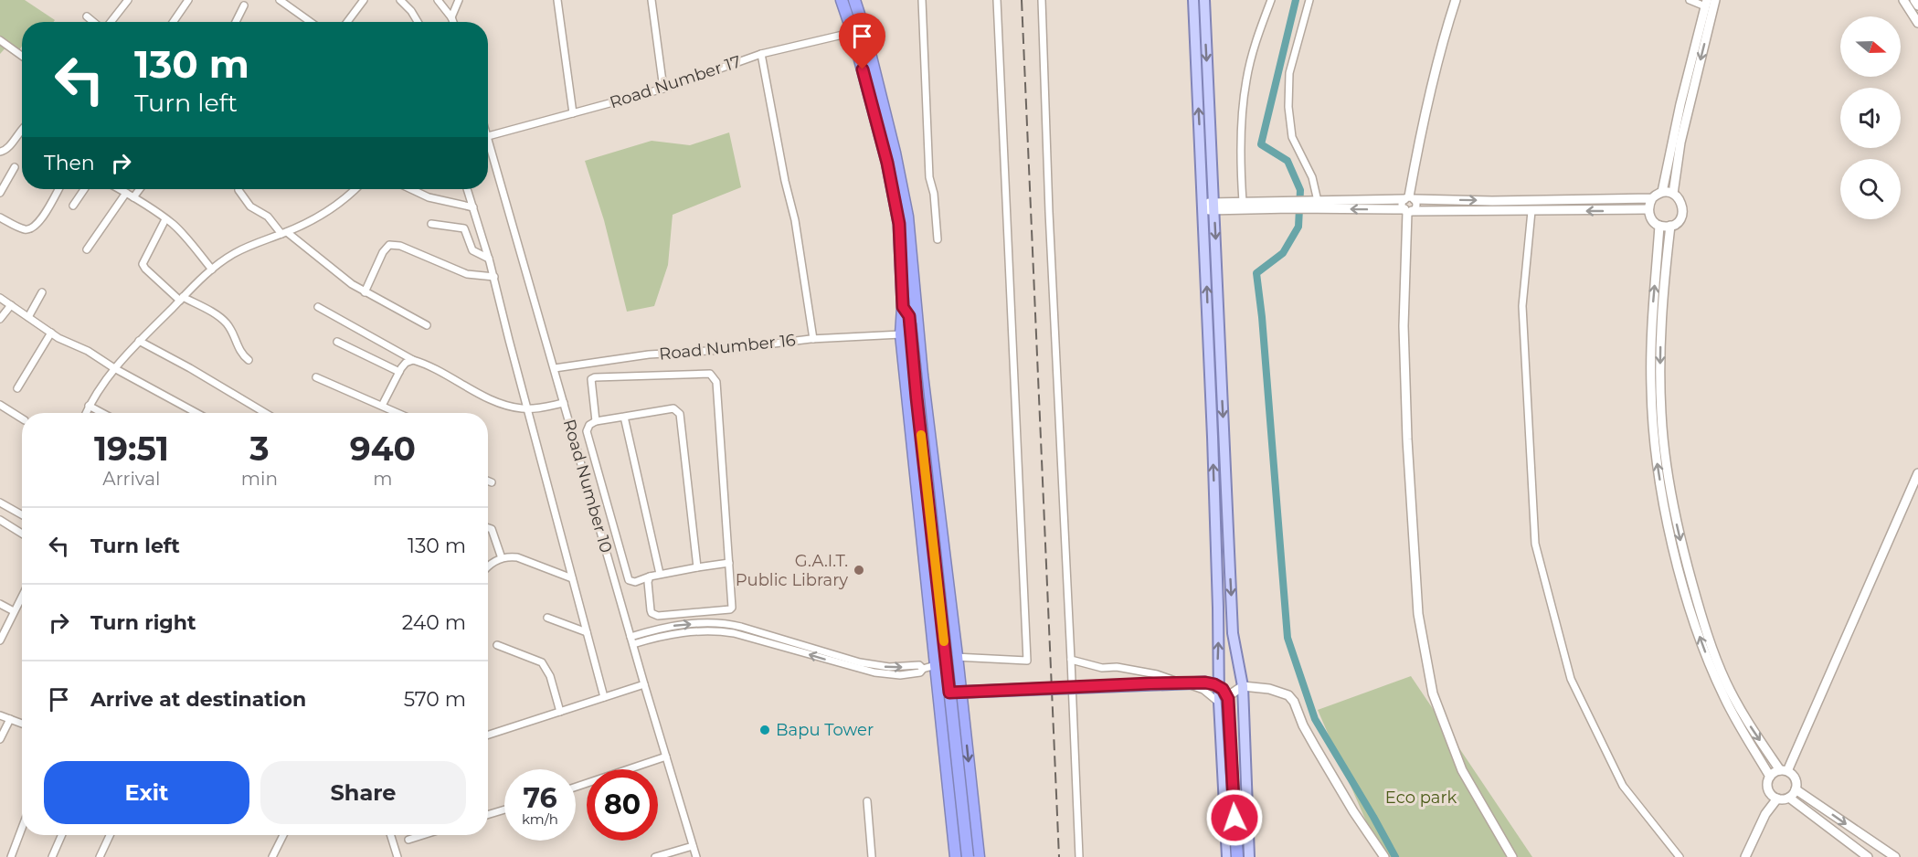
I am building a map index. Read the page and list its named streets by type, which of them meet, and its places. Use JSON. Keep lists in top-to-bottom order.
{
  "streets": {
    "street": ["Road Number 17", "Road Number 16", "Road Number 10"]
  },
  "crossings": [
    ["Road Number 17", "Road Number 10"],
    ["Road Number 16", "Road Number 10"]
  ],
  "parks": ["Eco park"],
  "places": ["G.A.I.T. Public Library", "Bapu Tower"],
  "north": "right",
  "page": {
    "turn": ["130 m", "Turn left"],
    "then": "Then",
    "eta": [
      "19:51",
      "Arrival",
      "3",
      "min",
      "940",
      "m"
    ],
    "list": [
      {
        "name": "Turn left",
        "value": "130 m"
      },
      {
        "name": "Turn right",
        "value": "240 m"
      },
      {
        "name": "Arrive at destination",
        "value": "570 m"
      }
    ],
    "buttons": ["Exit", "Share"],
    "speed": "76 km/h",
    "limit": "80"
  }
}
